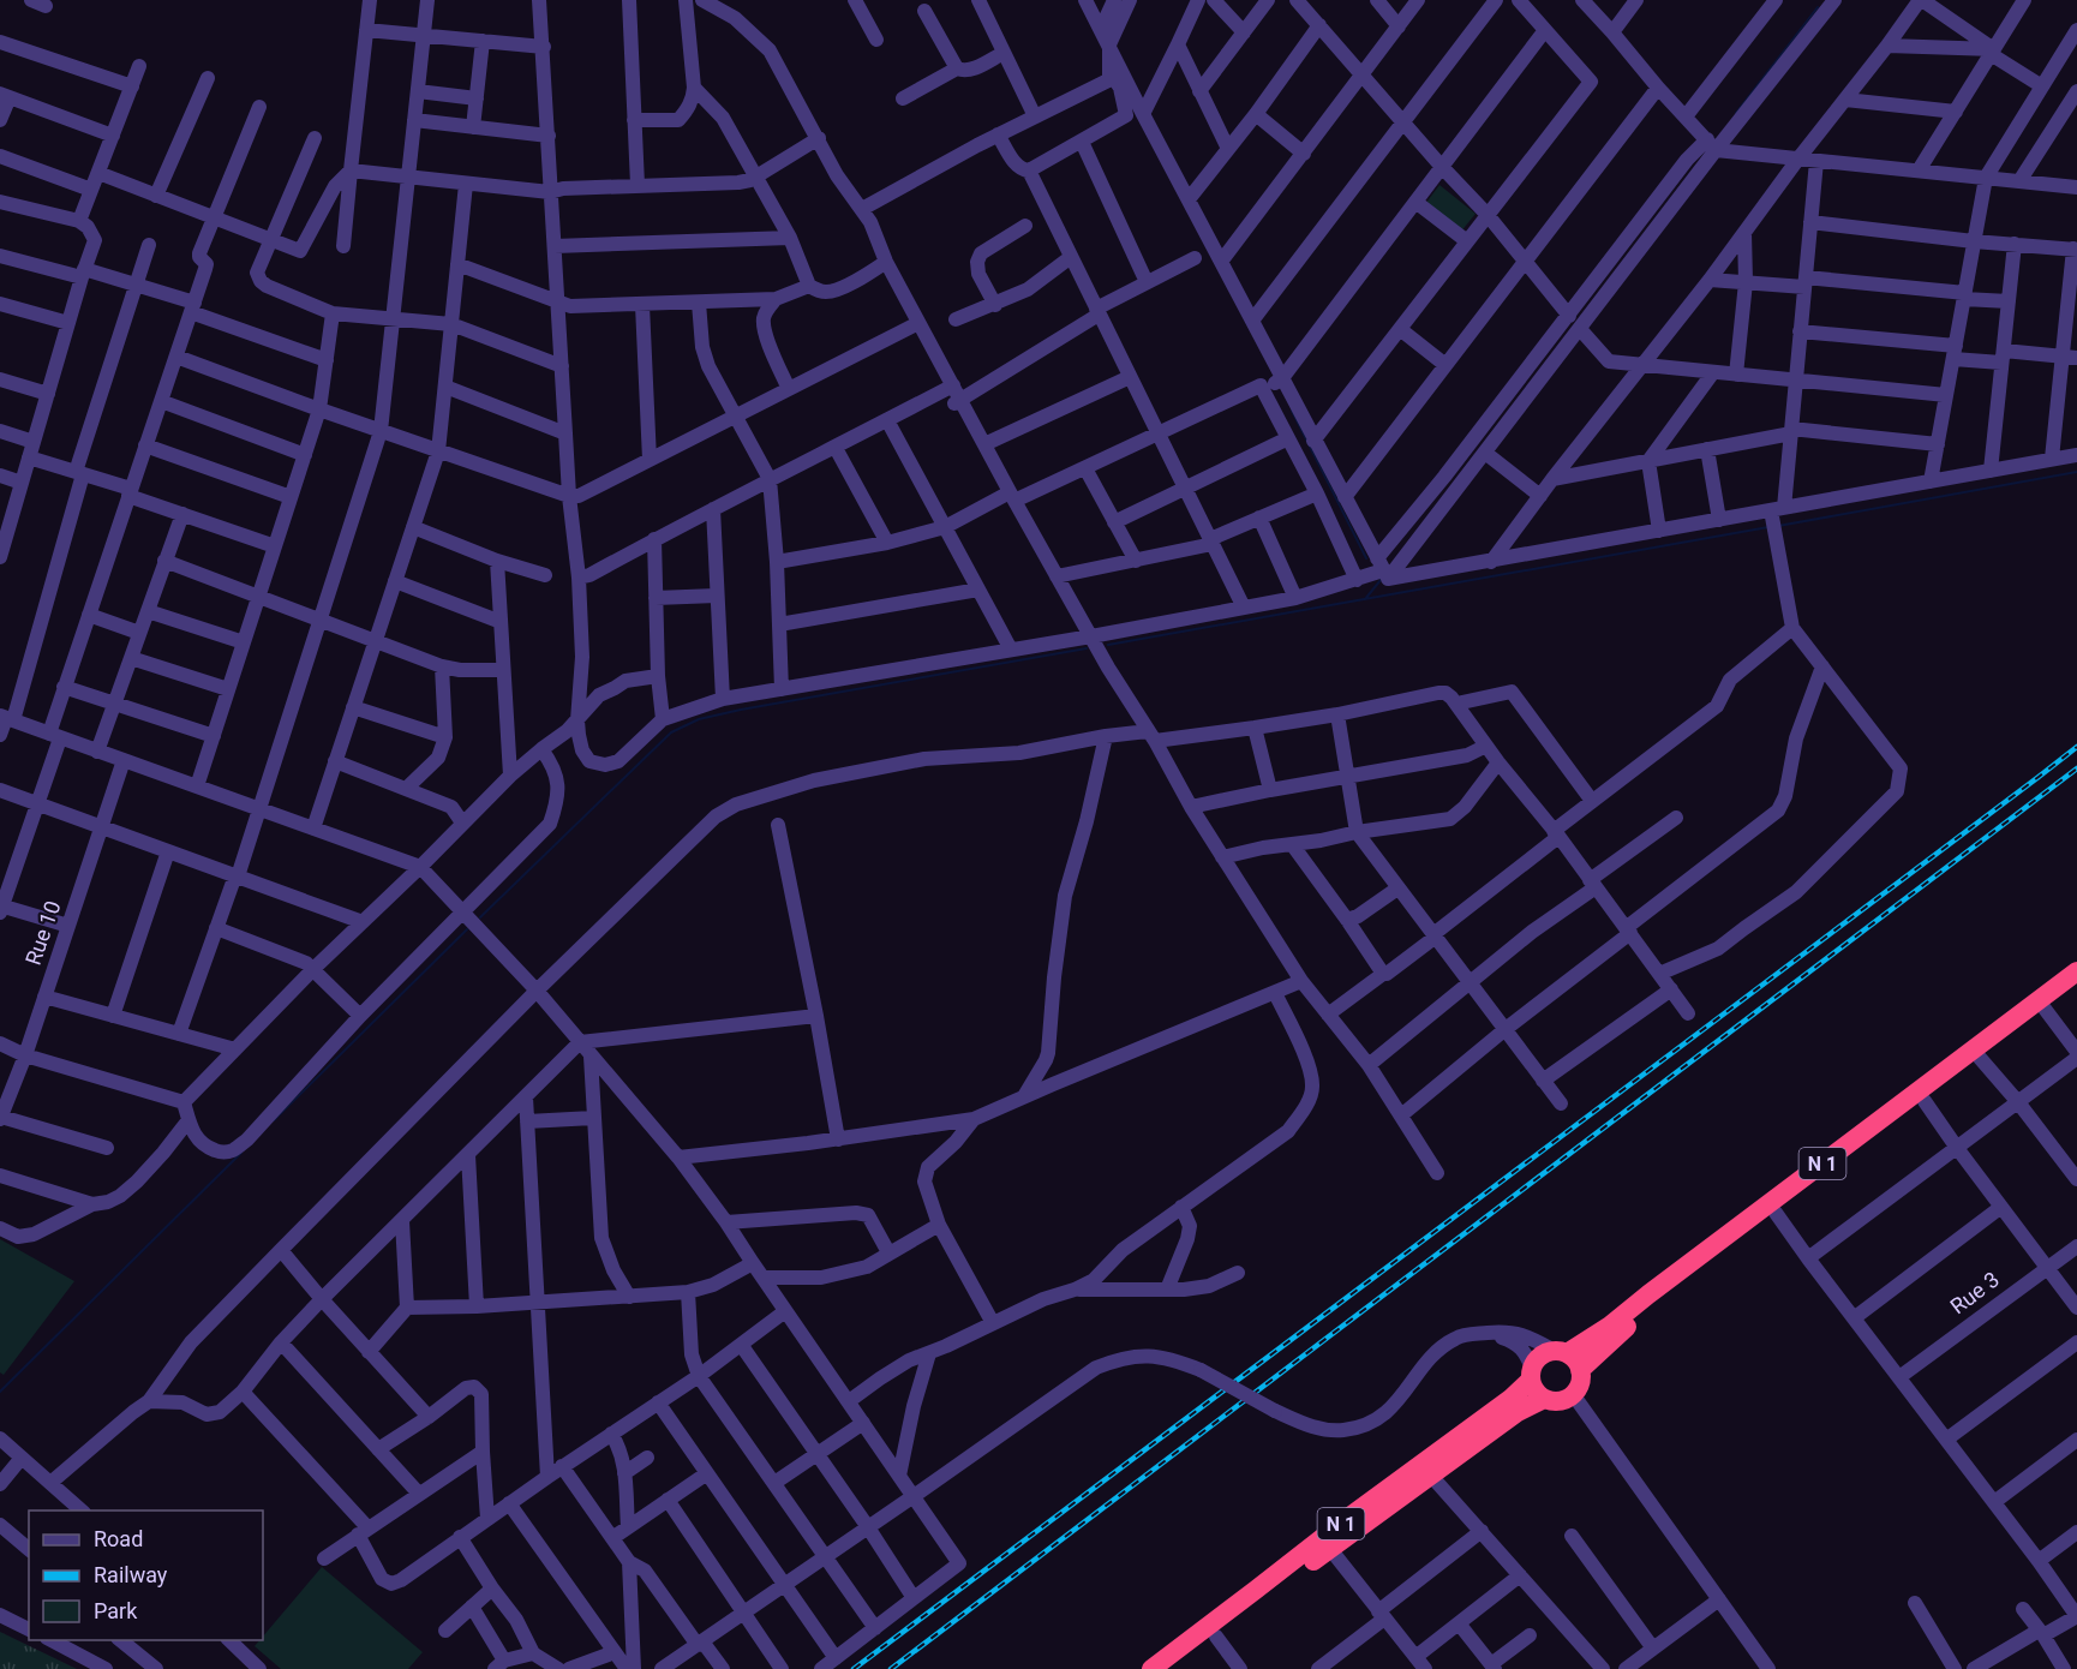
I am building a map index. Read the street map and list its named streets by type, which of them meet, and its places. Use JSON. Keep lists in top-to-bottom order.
{
  "streets": {
    "highway": ["N 1"],
    "street": ["Rue 10", "Rue 3"]
  },
  "legend": ["Road", "Railway", "Park"]
}
